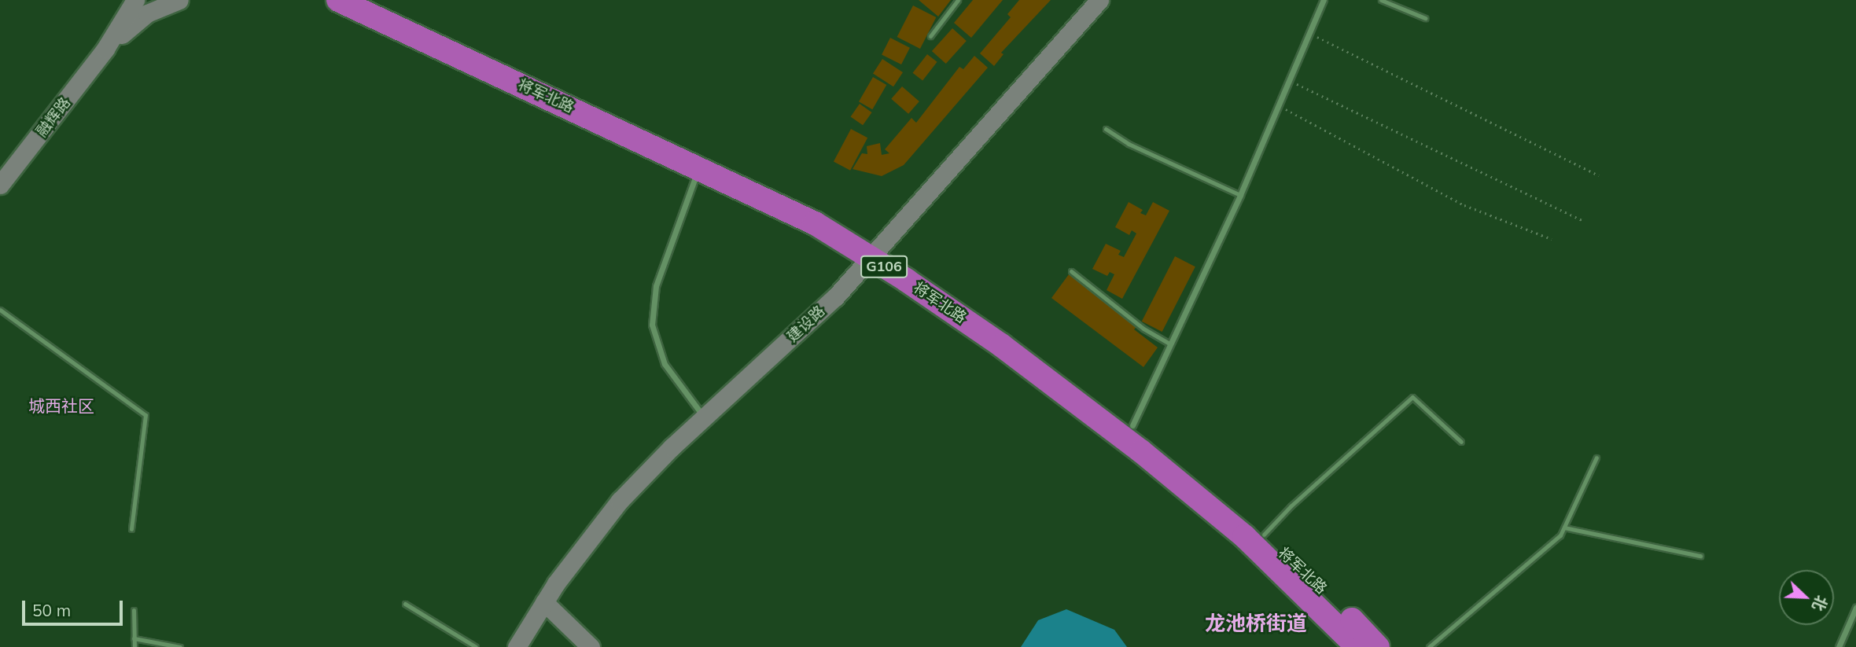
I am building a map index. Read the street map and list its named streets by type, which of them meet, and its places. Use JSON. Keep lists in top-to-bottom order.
{
  "streets": {
    "highway": ["将军北路", "G106"],
    "street": ["融辉路", "建设路"]
  },
  "crossings": [
    ["将军北路", "建设路"]
  ],
  "districts": ["城西社区", "龙池桥街道"],
  "scale_bar": "50 m",
  "north": "bottom right"
}
